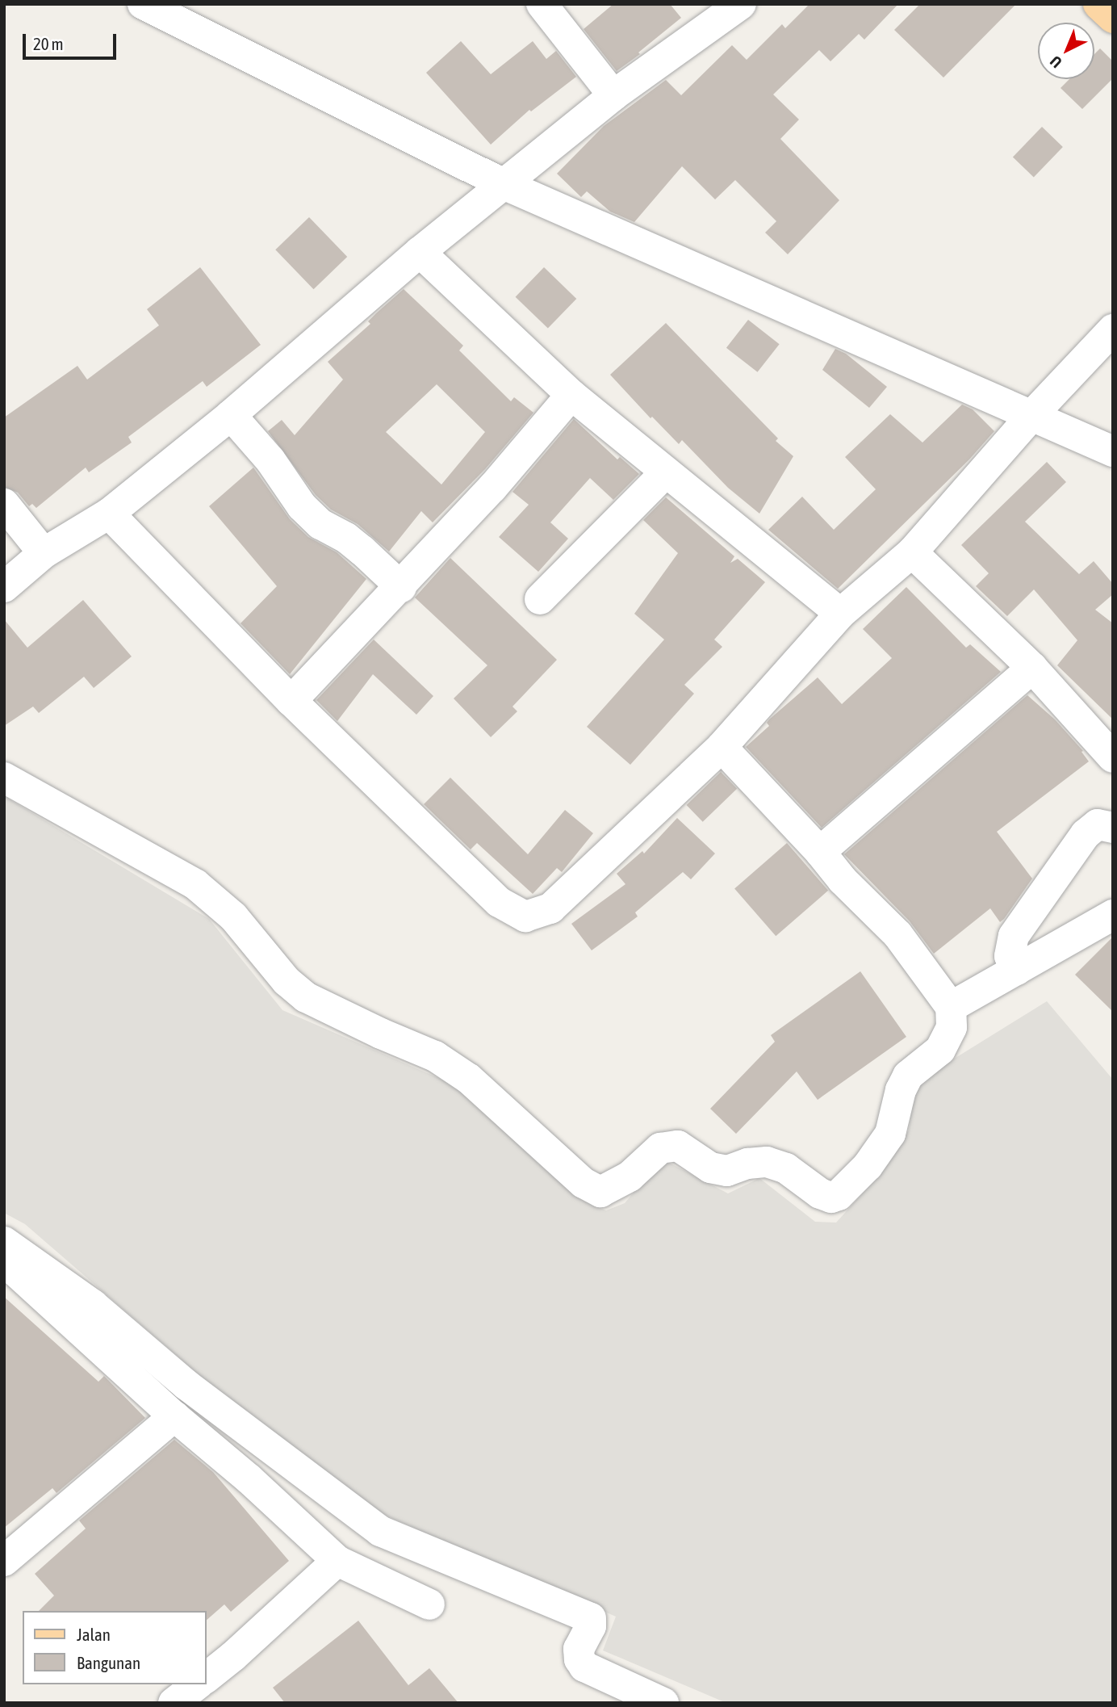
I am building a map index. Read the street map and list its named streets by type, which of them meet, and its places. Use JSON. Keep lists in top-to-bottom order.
{
  "legend": ["Jalan", "Bangunan"],
  "scale_bar": "20 m",
  "north": "bottom left"
}
